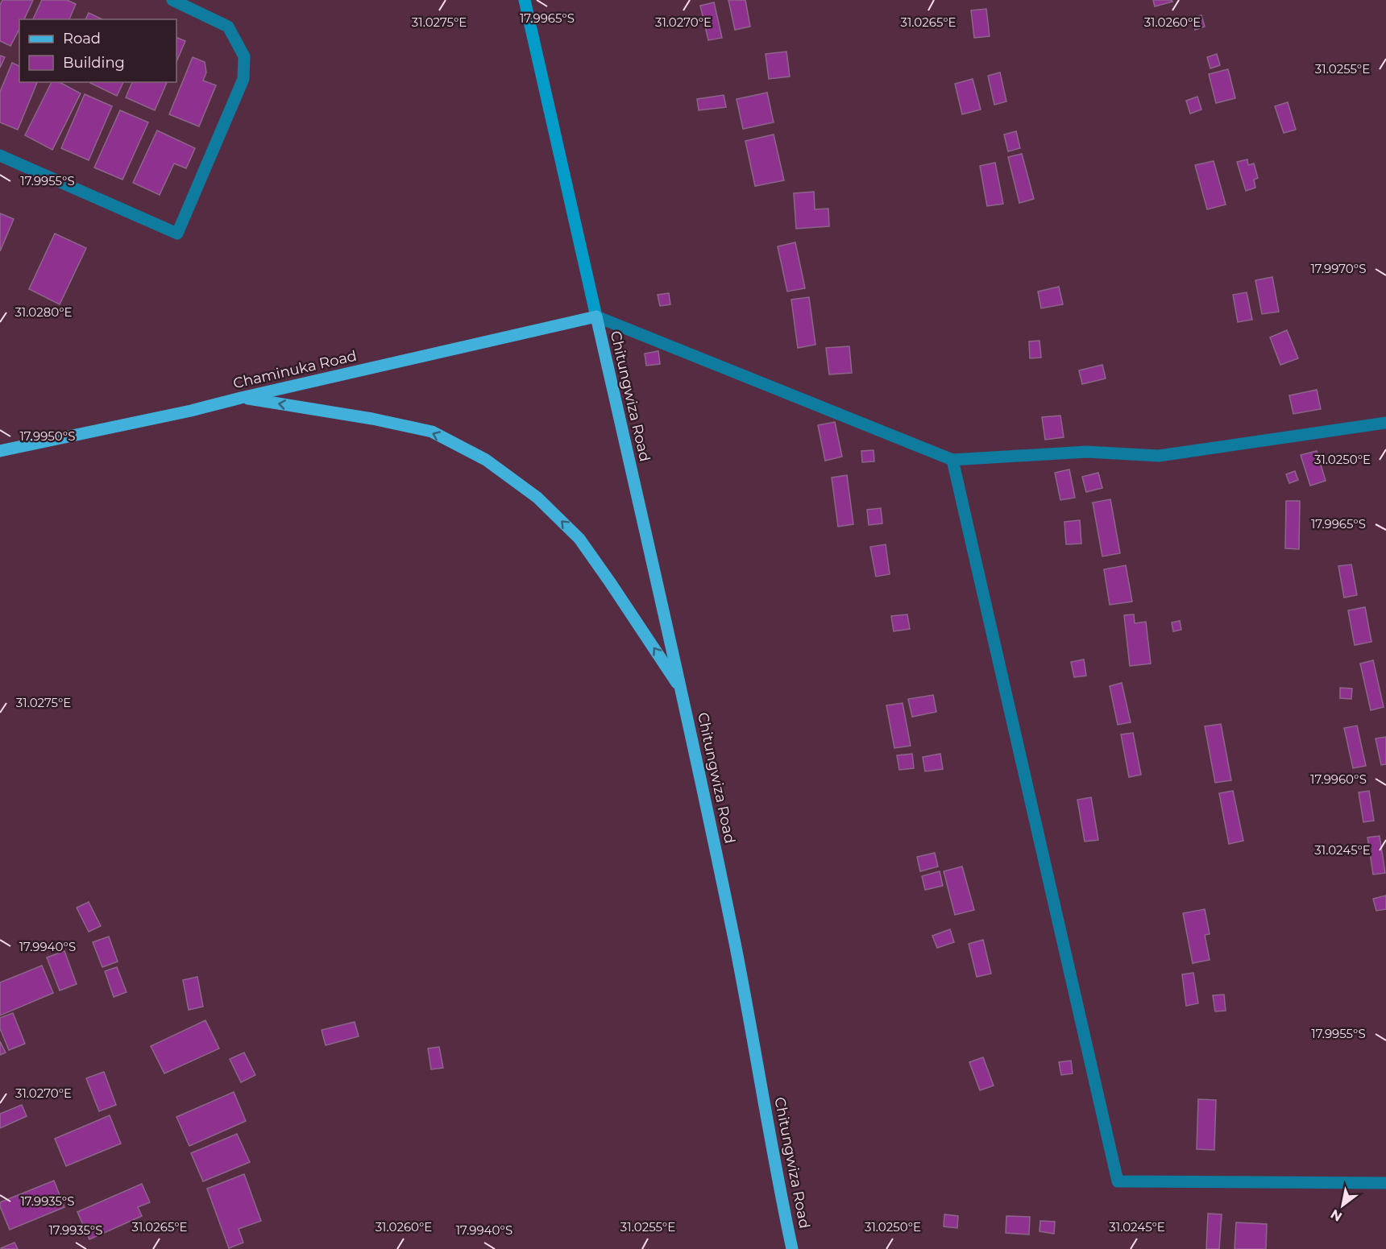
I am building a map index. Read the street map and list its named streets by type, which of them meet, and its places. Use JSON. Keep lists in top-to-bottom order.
{
  "streets": {
    "main road": ["Chaminuka Road", "Chitungwiza Road"]
  },
  "crossings": [
    ["Chaminuka Road", "Chitungwiza Road"]
  ],
  "legend": ["Road", "Building"],
  "north": "bottom left",
  "coordinates": [
    "17.9965°S",
    "31.0275°E",
    "31.0270°E",
    "31.0265°E",
    "31.0260°E",
    "31.0255°E",
    "17.9955°S",
    "17.9970°S",
    "31.0280°E",
    "17.9950°S",
    "31.0250°E",
    "17.9960°S",
    "31.0245°E",
    "17.9940°S",
    "17.9935°S"
  ]
}
